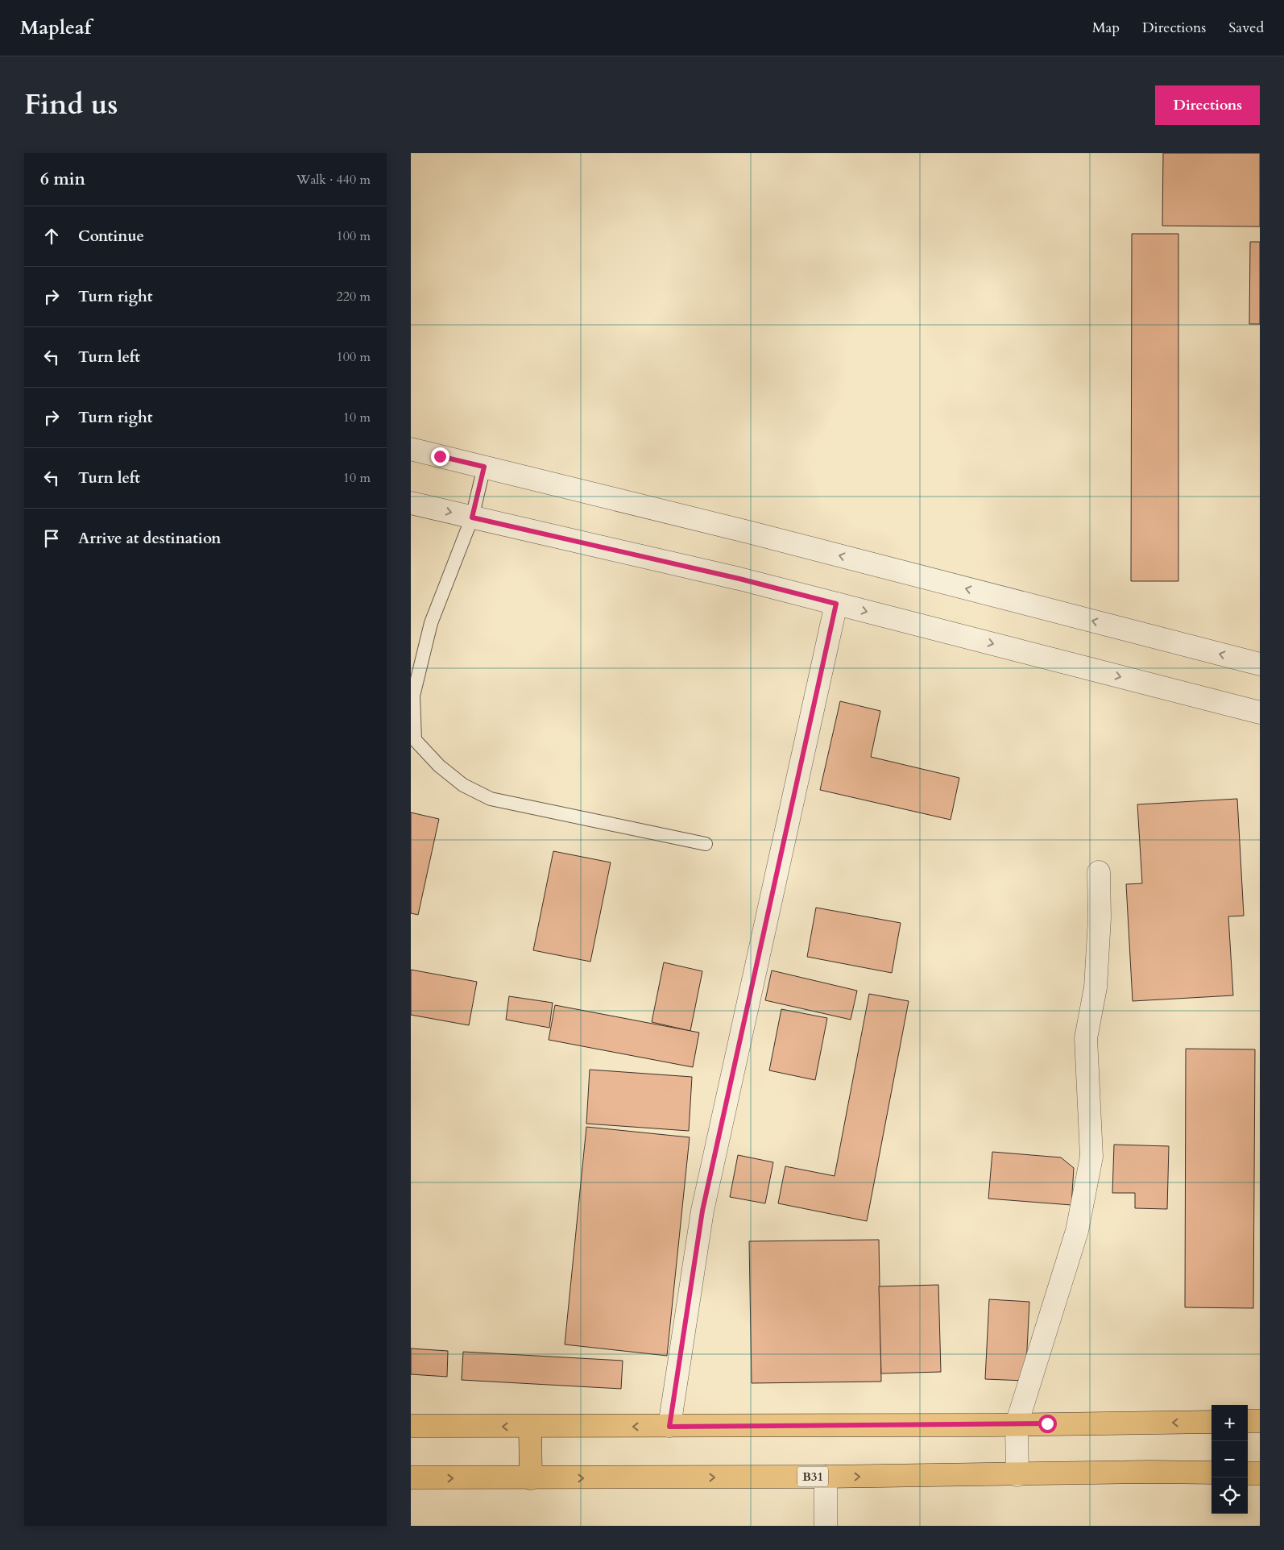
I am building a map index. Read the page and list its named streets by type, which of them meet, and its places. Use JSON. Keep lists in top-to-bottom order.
{
  "streets": {
    "main road": ["B31"]
  },
  "page": {
    "header": "Mapleaf",
    "nav": ["Map", "Directions", "Saved"],
    "title": "Find us",
    "buttons": "Directions",
    "heading": ["6 min", "Walk · 440 m"],
    "list": [
      ["Continue", "100 m"],
      ["Turn right", "220 m"],
      ["Turn left", "100 m"],
      ["Turn right", "10 m"],
      ["Turn left", "10 m"],
      "Arrive at destination"
    ],
    "map_buttons": ["+", "−"]
  }
}
